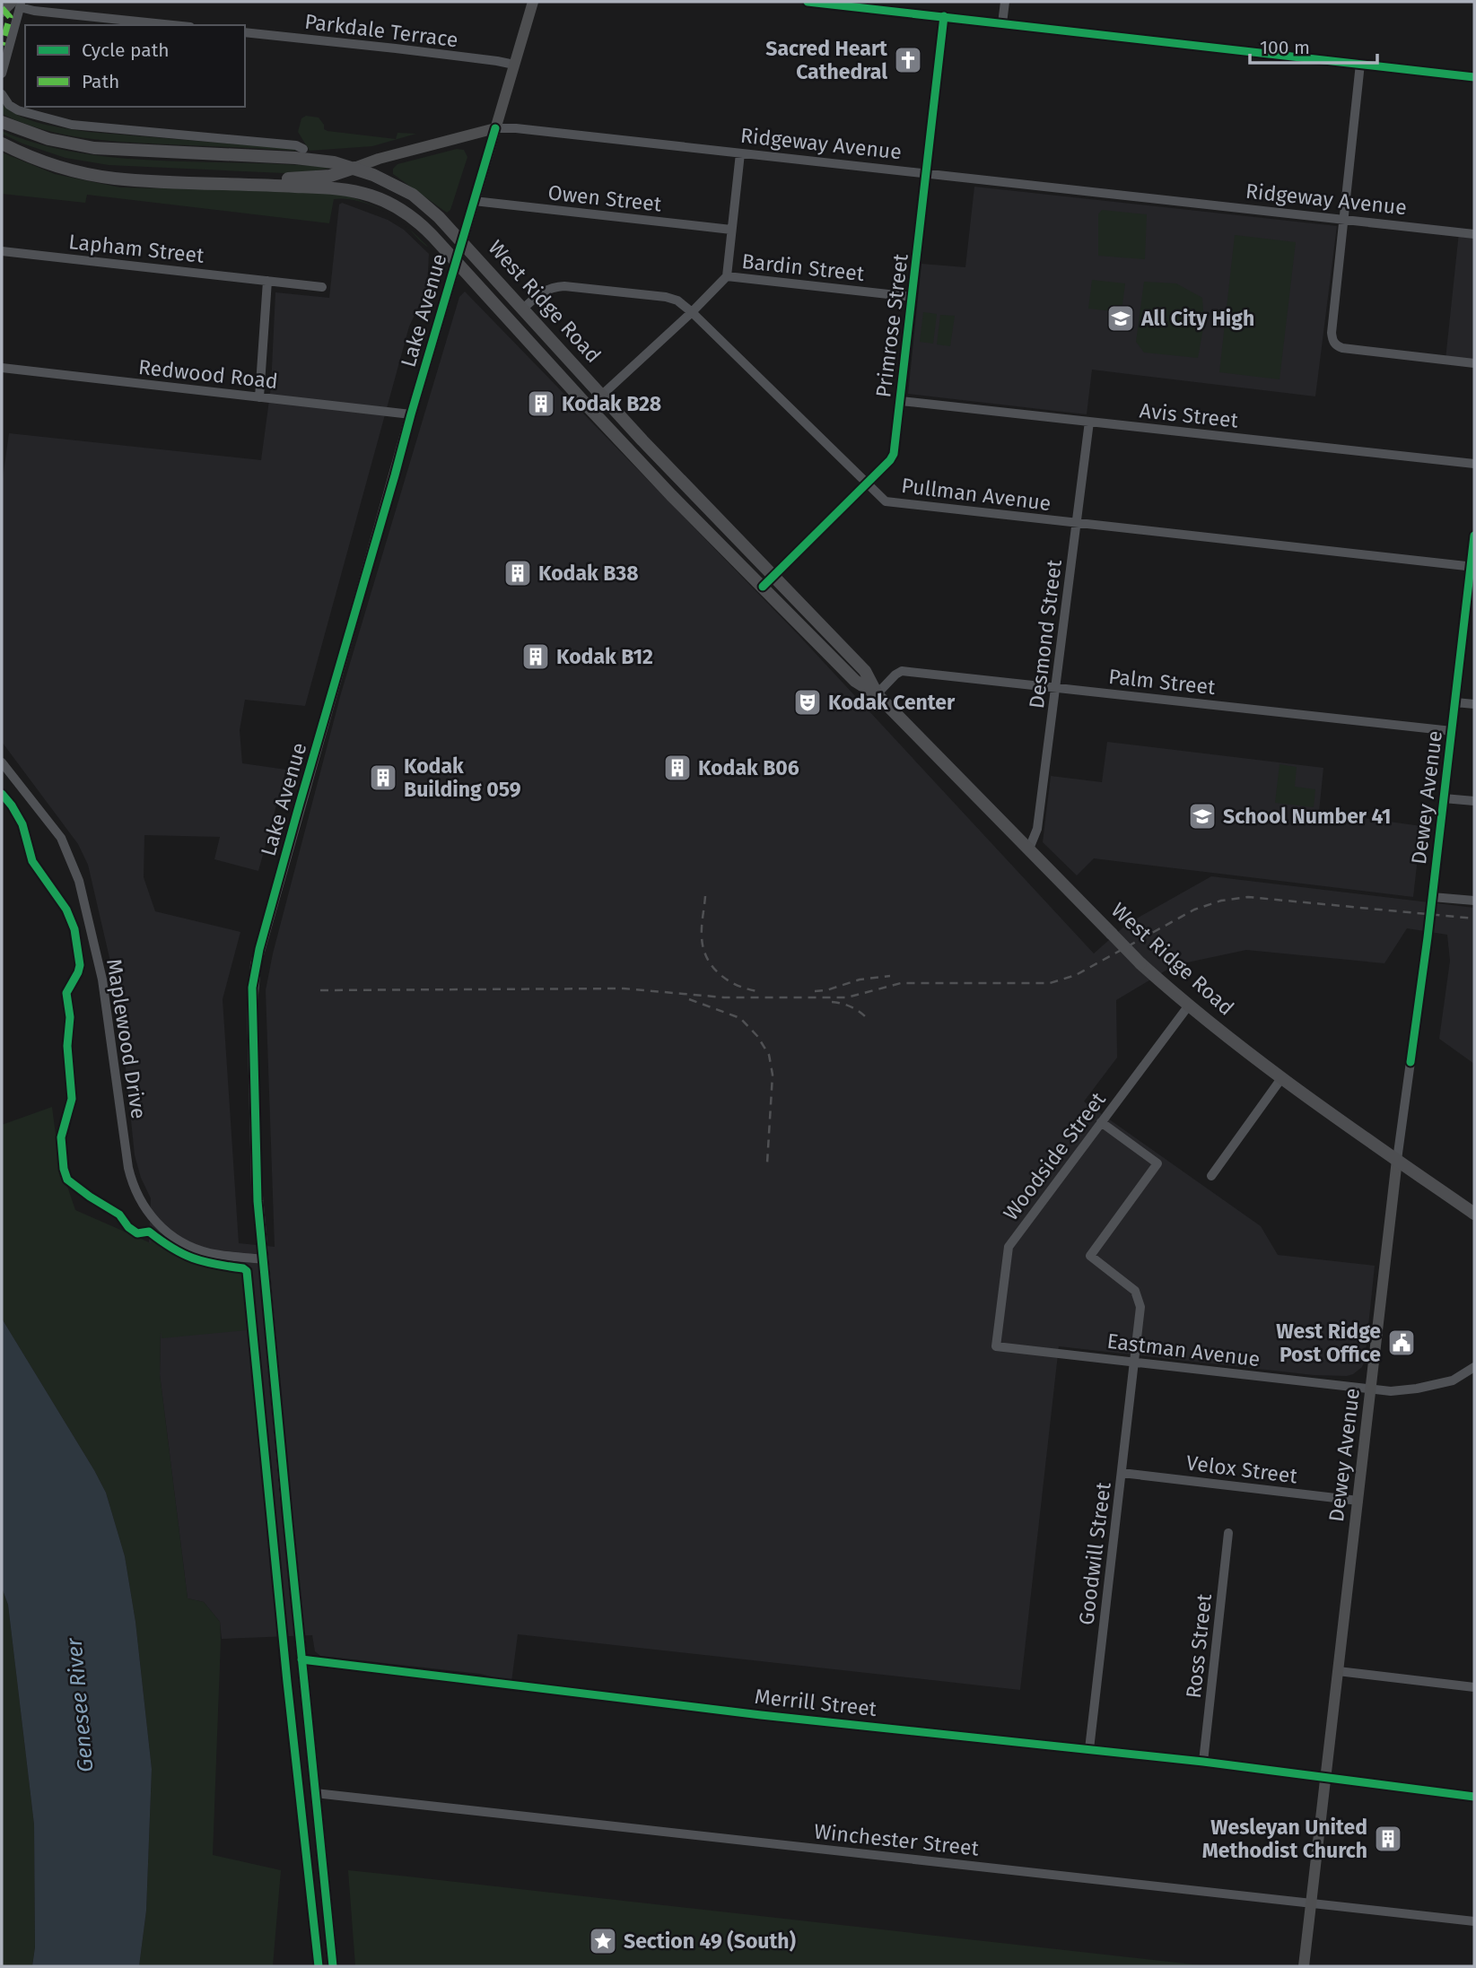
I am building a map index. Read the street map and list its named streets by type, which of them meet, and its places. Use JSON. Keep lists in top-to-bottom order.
{
  "streets": {
    "highway": ["West Ridge Road"],
    "main road": ["Ridgeway Avenue", "Lake Avenue", "Dewey Avenue"],
    "street": [
      "Parkdale Terrace",
      "Owen Street",
      "Lapham Street",
      "Bardin Street",
      "Primrose Street",
      "Redwood Road",
      "Avis Street",
      "Pullman Avenue",
      "Desmond Street",
      "Palm Street",
      "Maplewood Drive",
      "Woodside Street",
      "Eastman Avenue",
      "Velox Street",
      "Goodwill Street",
      "Ross Street",
      "Merrill Street",
      "Winchester Street"
    ]
  },
  "crossings": [
    ["Parkdale Terrace", "Lake Avenue"],
    ["Ridgeway Avenue", "West Ridge Road"],
    ["Ridgeway Avenue", "Lake Avenue"],
    ["Ridgeway Avenue", "Primrose Street"],
    ["Owen Street", "Lake Avenue"],
    ["Bardin Street", "Primrose Street"],
    ["West Ridge Road", "Lake Avenue"],
    ["West Ridge Road", "Primrose Street"],
    ["West Ridge Road", "Pullman Avenue"],
    ["West Ridge Road", "Desmond Street"],
    ["West Ridge Road", "Palm Street"],
    ["West Ridge Road", "Dewey Avenue"],
    ["West Ridge Road", "Woodside Street"],
    ["Lake Avenue", "Redwood Road"],
    ["Lake Avenue", "Maplewood Drive"],
    ["Primrose Street", "Avis Street"],
    ["Primrose Street", "Pullman Avenue"],
    ["Avis Street", "Desmond Street"],
    ["Pullman Avenue", "Desmond Street"],
    ["Pullman Avenue", "Dewey Avenue"],
    ["Desmond Street", "Palm Street"],
    ["Palm Street", "Dewey Avenue"],
    ["Dewey Avenue", "Eastman Avenue"],
    ["Dewey Avenue", "Velox Street"],
    ["Dewey Avenue", "Merrill Street"],
    ["Dewey Avenue", "Winchester Street"],
    ["Woodside Street", "Eastman Avenue"],
    ["Woodside Street", "Goodwill Street"],
    ["Eastman Avenue", "Goodwill Street"],
    ["Velox Street", "Goodwill Street"],
    ["Goodwill Street", "Merrill Street"],
    ["Ross Street", "Merrill Street"]
  ],
  "water": ["Genesee River"],
  "places": {
    "church": ["Sacred Heart Cathedral"],
    "school or university": ["All City High", "School Number 41"],
    "building": [
      "Kodak B28",
      "Kodak B38",
      "Kodak B12",
      "Kodak B06",
      "Kodak Building 059",
      "Wesleyan United Methodist Church"
    ],
    "theatre": ["Kodak Center"],
    "public building": ["West Ridge Post Office"],
    "place": ["Section 49 (South)"]
  },
  "legend": ["Cycle path", "Path"],
  "scale_bar": "100 m"
}
